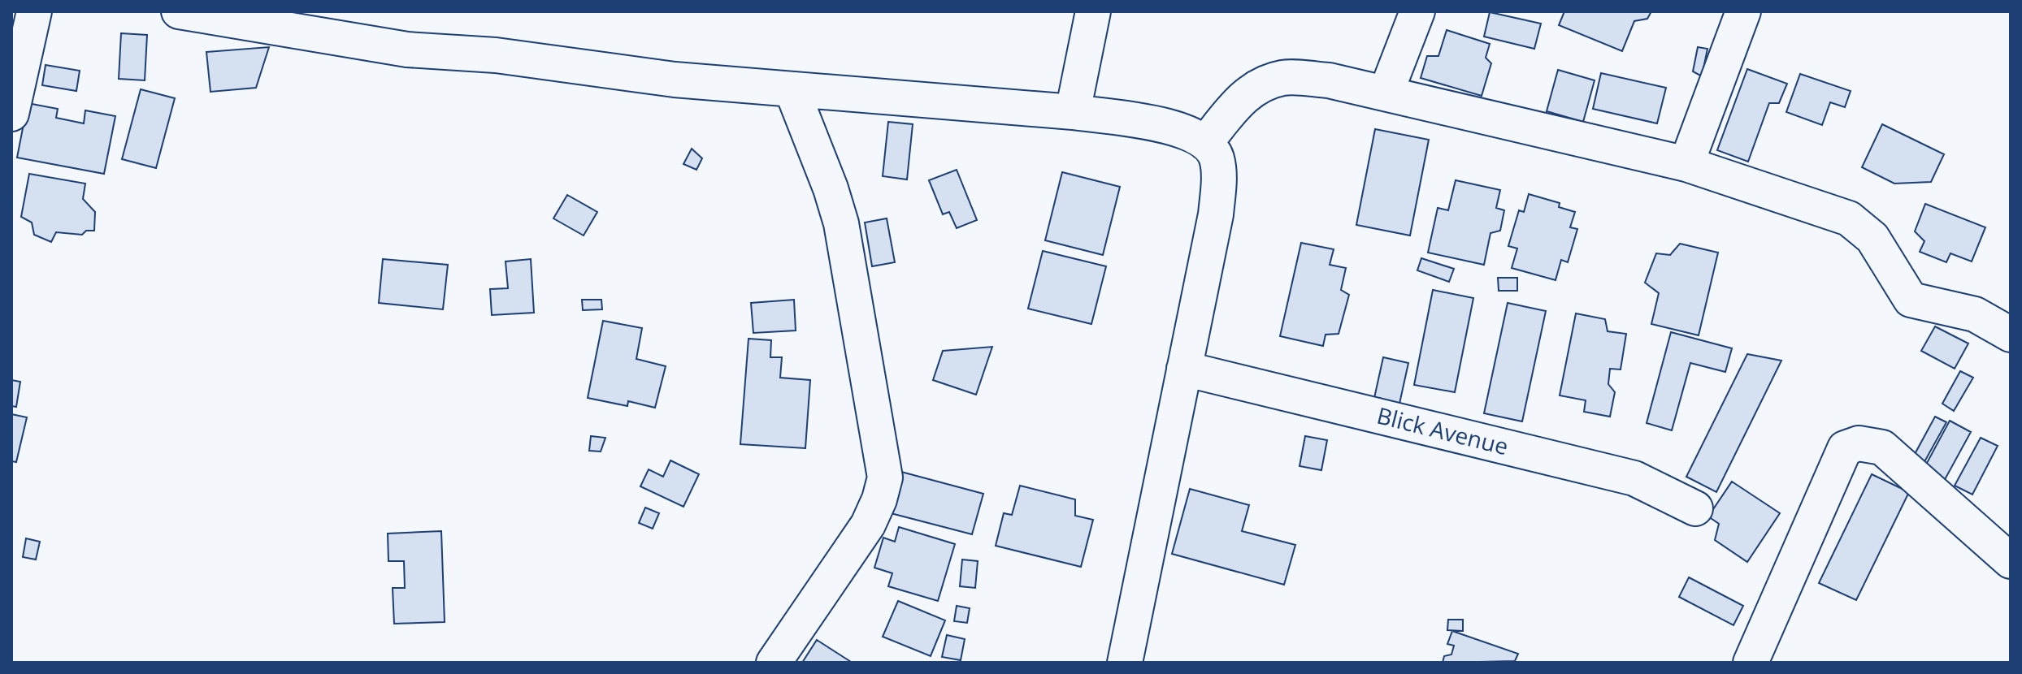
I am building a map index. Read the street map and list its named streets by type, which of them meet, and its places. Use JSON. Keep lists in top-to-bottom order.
{
  "streets": {
    "street": ["Blick Avenue"]
  }
}
